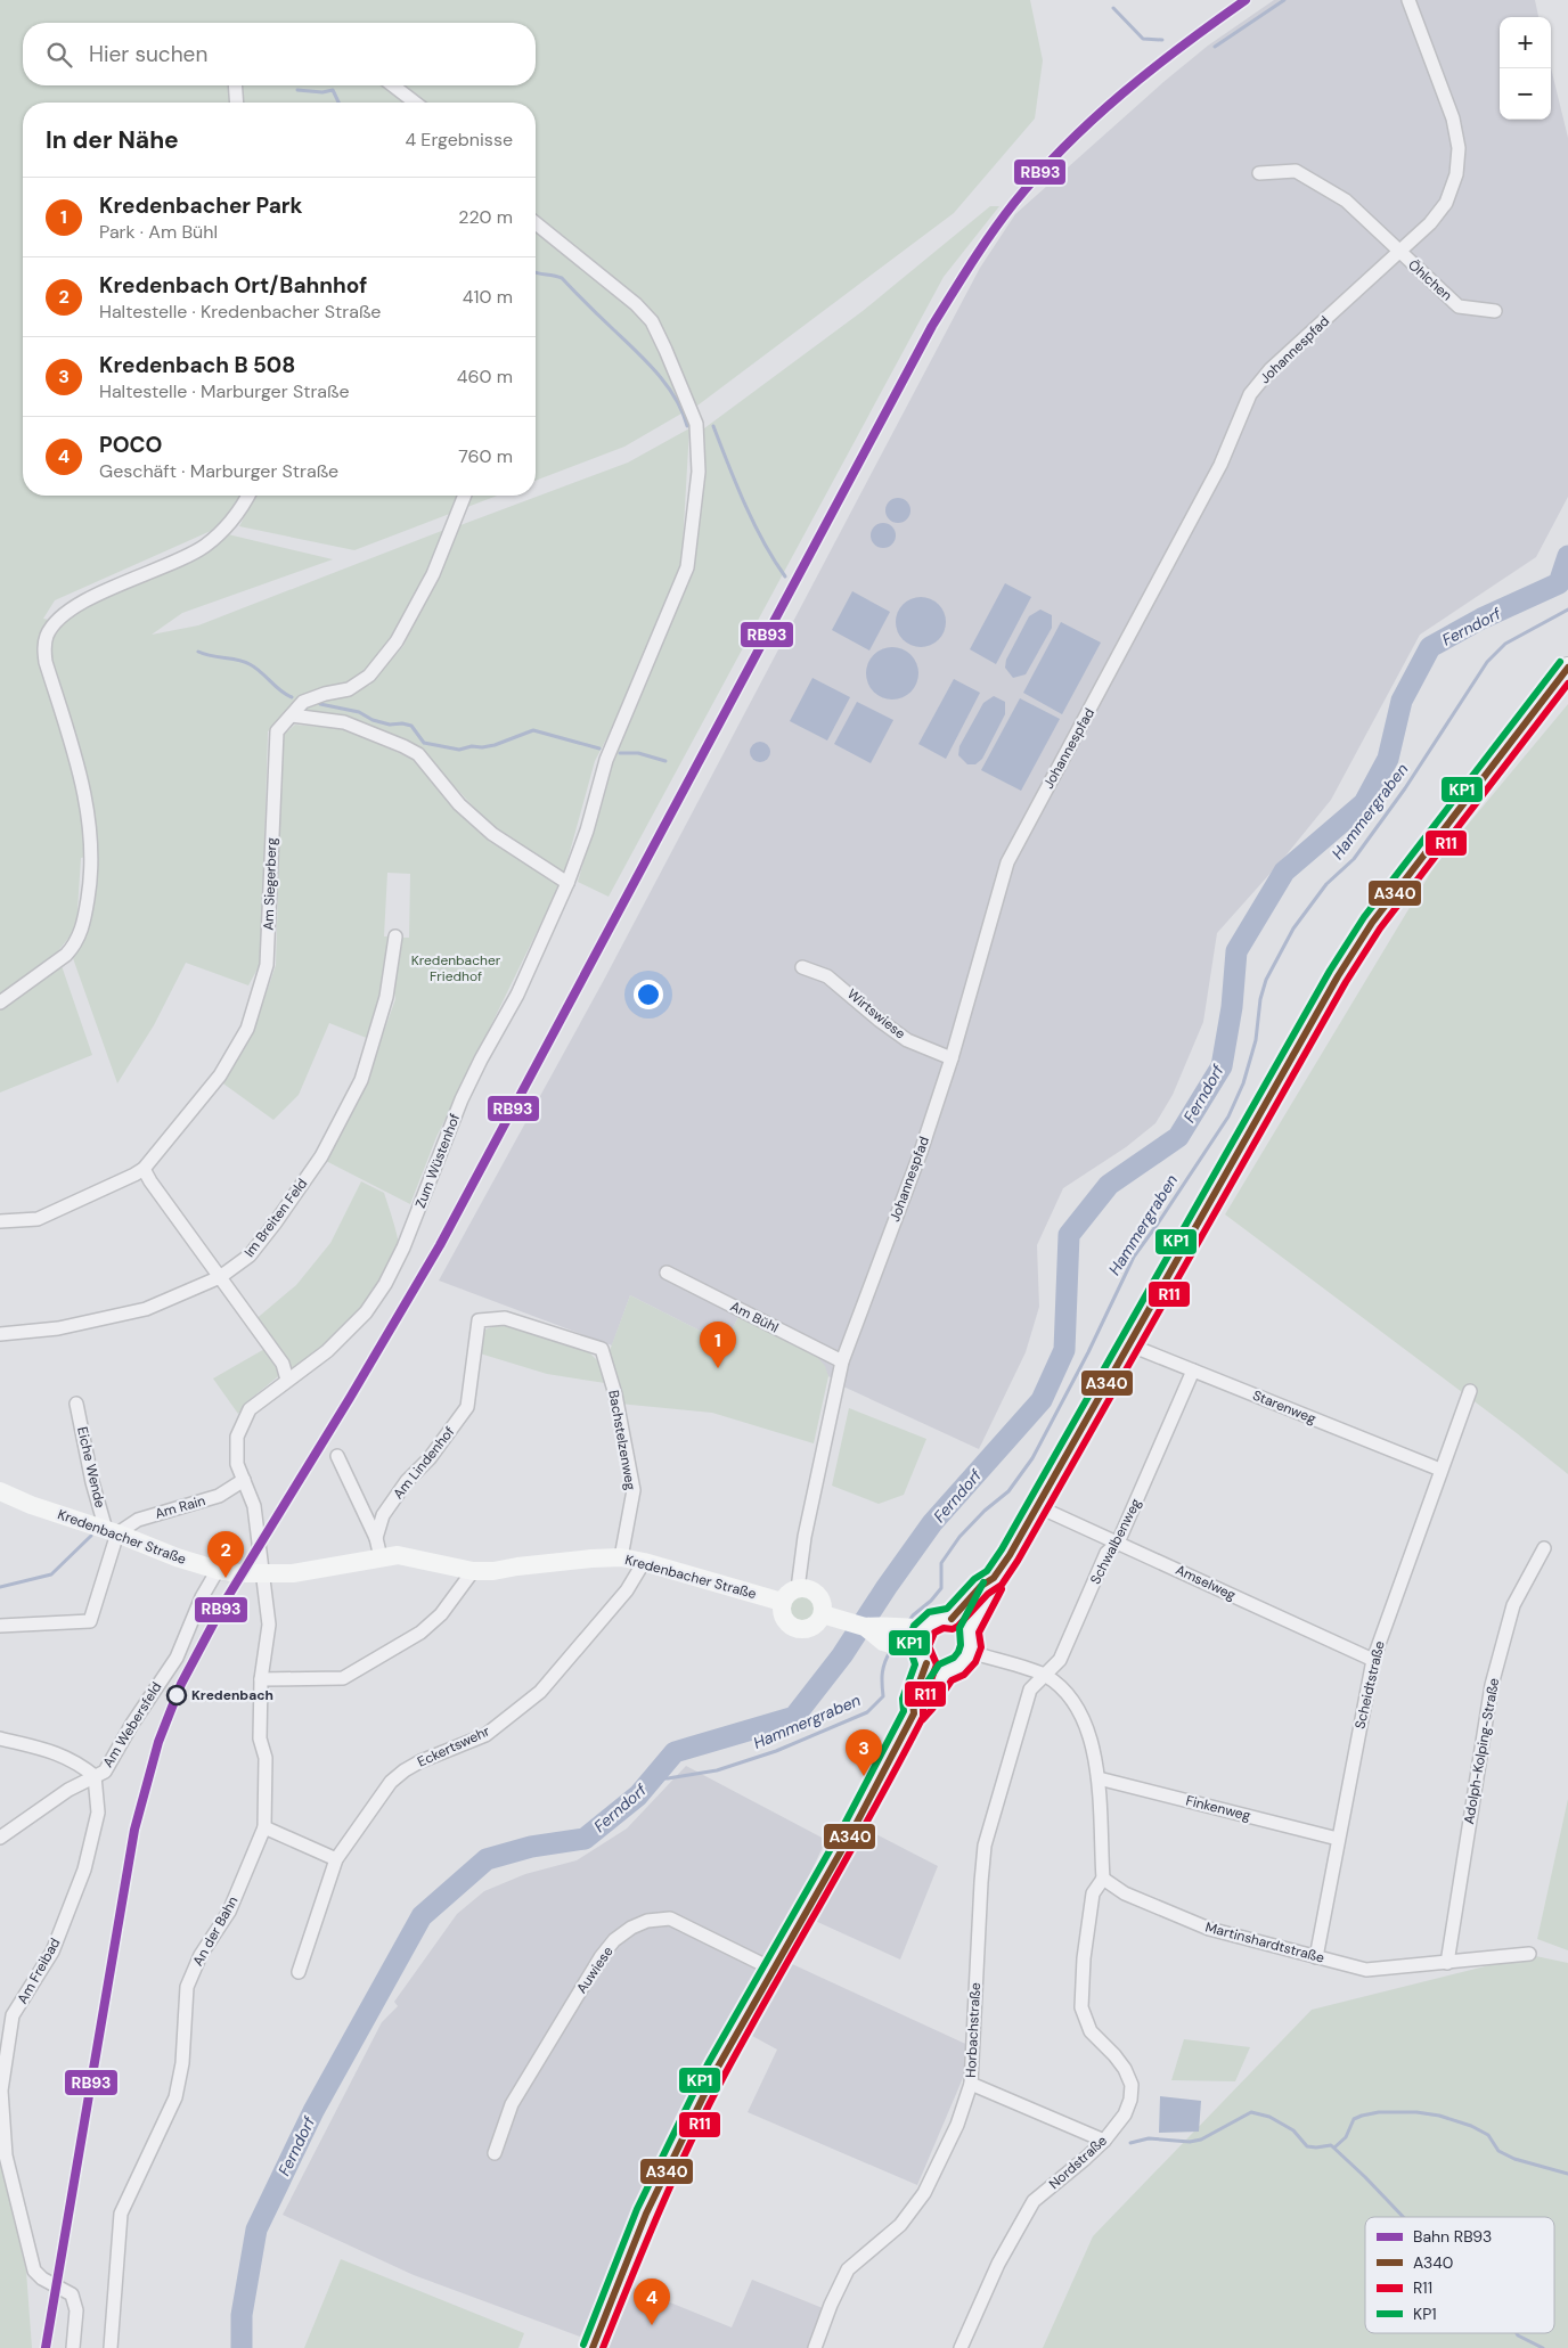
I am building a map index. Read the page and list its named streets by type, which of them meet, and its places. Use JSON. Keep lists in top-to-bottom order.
{
  "streets": {
    "main road": ["Kredenbacher Straße"],
    "street": [
      "Öhlchen",
      "Johannespfad",
      "Am Siegerberg",
      "Wirtswiese",
      "Zum Wüstenhof",
      "Im Breiten Feld",
      "Am Bühl",
      "Starenweg",
      "Bachstelzenweg",
      "Am Lindenhof",
      "Eiche Wende",
      "Am Rain",
      "Schwalbenweg",
      "Amselweg",
      "Scheidtstraße",
      "Am Webersfeld",
      "Eckertswehr",
      "Adolph-Kolping-Straße",
      "Finkenweg",
      "An der Bahn",
      "Martinshardtstraße",
      "Auwiese",
      "Am Freibad",
      "Horbachstraße",
      "Nordstraße"
    ]
  },
  "crossings": [
    ["Öhlchen", "Johannespfad"],
    ["Johannespfad", "Wirtswiese"],
    ["Johannespfad", "Am Bühl"],
    ["Johannespfad", "Kredenbacher Straße"],
    ["Zum Wüstenhof", "Am Rain"],
    ["Zum Wüstenhof", "Kredenbacher Straße"],
    ["Zum Wüstenhof", "An der Bahn"],
    ["Starenweg", "Schwalbenweg"],
    ["Starenweg", "Scheidtstraße"],
    ["Bachstelzenweg", "Am Lindenhof"],
    ["Bachstelzenweg", "Kredenbacher Straße"],
    ["Eiche Wende", "Am Rain"],
    ["Eiche Wende", "Kredenbacher Straße"],
    ["Am Rain", "Kredenbacher Straße"],
    ["Kredenbacher Straße", "Am Webersfeld"],
    ["Kredenbacher Straße", "Eckertswehr"],
    ["Kredenbacher Straße", "An der Bahn"],
    ["Schwalbenweg", "Amselweg"],
    ["Schwalbenweg", "Horbachstraße"],
    ["Amselweg", "Scheidtstraße"],
    ["Scheidtstraße", "Finkenweg"],
    ["Scheidtstraße", "Martinshardtstraße"],
    ["Am Webersfeld", "Am Freibad"],
    ["Adolph-Kolping-Straße", "Martinshardtstraße"],
    ["Martinshardtstraße", "Nordstraße"]
  ],
  "water": ["Ferndorf", "Hammergraben"],
  "parks": ["Kredenbacher Friedhof"],
  "places": ["Kredenbach"],
  "lines": [
    "rail line RB93",
    "transit line KP1",
    "transit line A340",
    "transit line R11"
  ],
  "legend": [
    "Bahn RB93",
    "A340",
    "R11",
    "KP1"
  ],
  "page": {
    "map_buttons": ["+", "−"],
    "search": "Hier suchen",
    "heading": ["In der Nähe", "4 Ergebnisse"],
    "list": [
      {
        "mark": "1",
        "name": "Kredenbacher Park",
        "note": "Park · Am Bühl",
        "value": "220 m"
      },
      {
        "mark": "2",
        "name": "Kredenbach Ort/Bahnhof",
        "note": "Haltestelle · Kredenbacher Straße",
        "value": "410 m"
      },
      {
        "mark": "3",
        "name": "Kredenbach B 508",
        "note": "Haltestelle · Marburger Straße",
        "value": "460 m"
      },
      {
        "mark": "4",
        "name": "POCO",
        "note": "Geschäft · Marburger Straße",
        "value": "760 m"
      }
    ],
    "pins": [
      "1",
      "2",
      "3",
      "4"
    ]
  }
}
